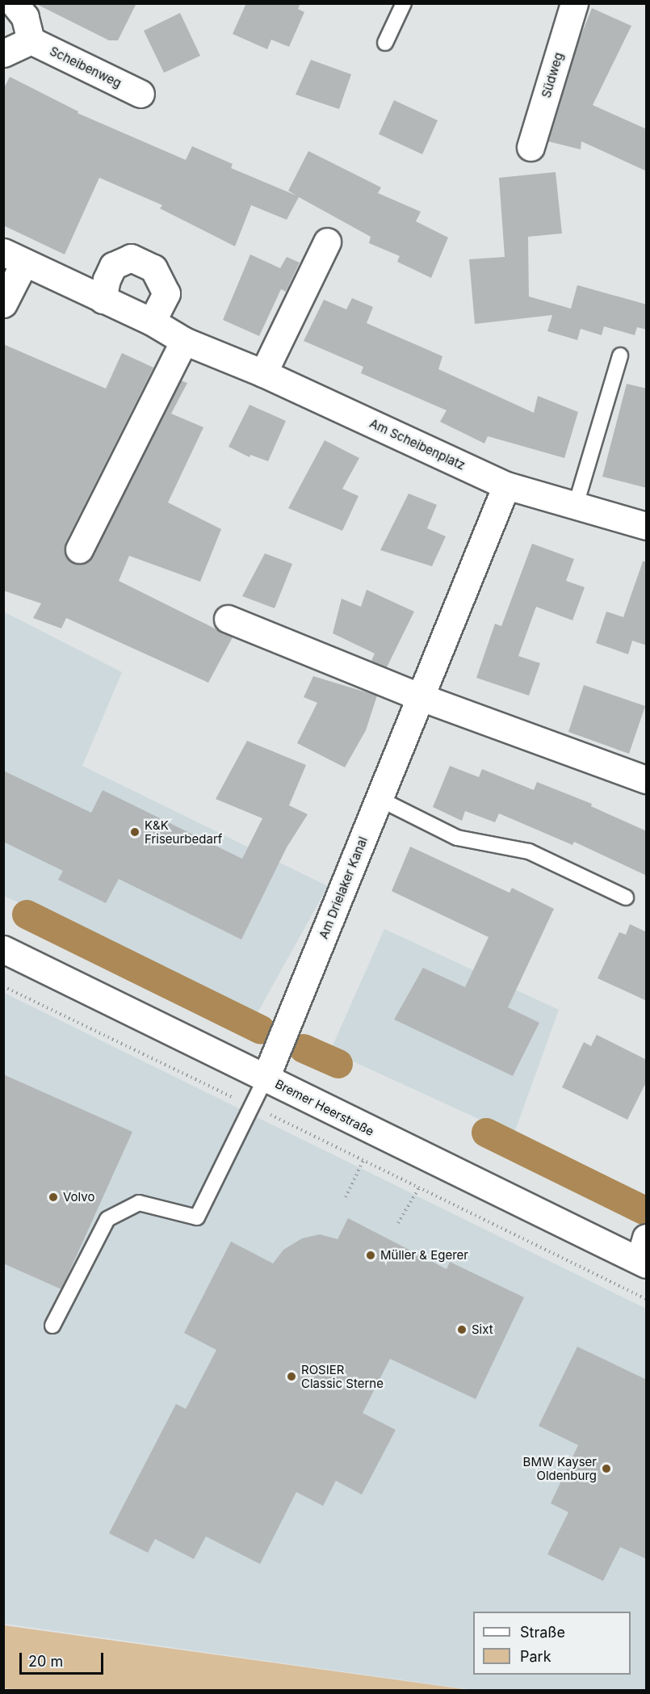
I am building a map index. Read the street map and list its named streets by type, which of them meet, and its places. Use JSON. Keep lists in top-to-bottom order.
{
  "streets": {
    "street": [
      "Scheibenweg",
      "Südweg",
      "Am Scheibenplatz",
      "Am Drielaker Kanal",
      "Bremer Heerstraße"
    ]
  },
  "crossings": [
    ["Am Scheibenplatz", "Am Drielaker Kanal"],
    ["Am Drielaker Kanal", "Bremer Heerstraße"]
  ],
  "places": [
    "K&K Friseurbedarf",
    "Volvo",
    "Müller & Egerer",
    "Sixt",
    "ROSIER Classic Sterne",
    "BMW Kayser Oldenburg"
  ],
  "legend": ["Straße", "Park"],
  "scale_bar": "20 m"
}
